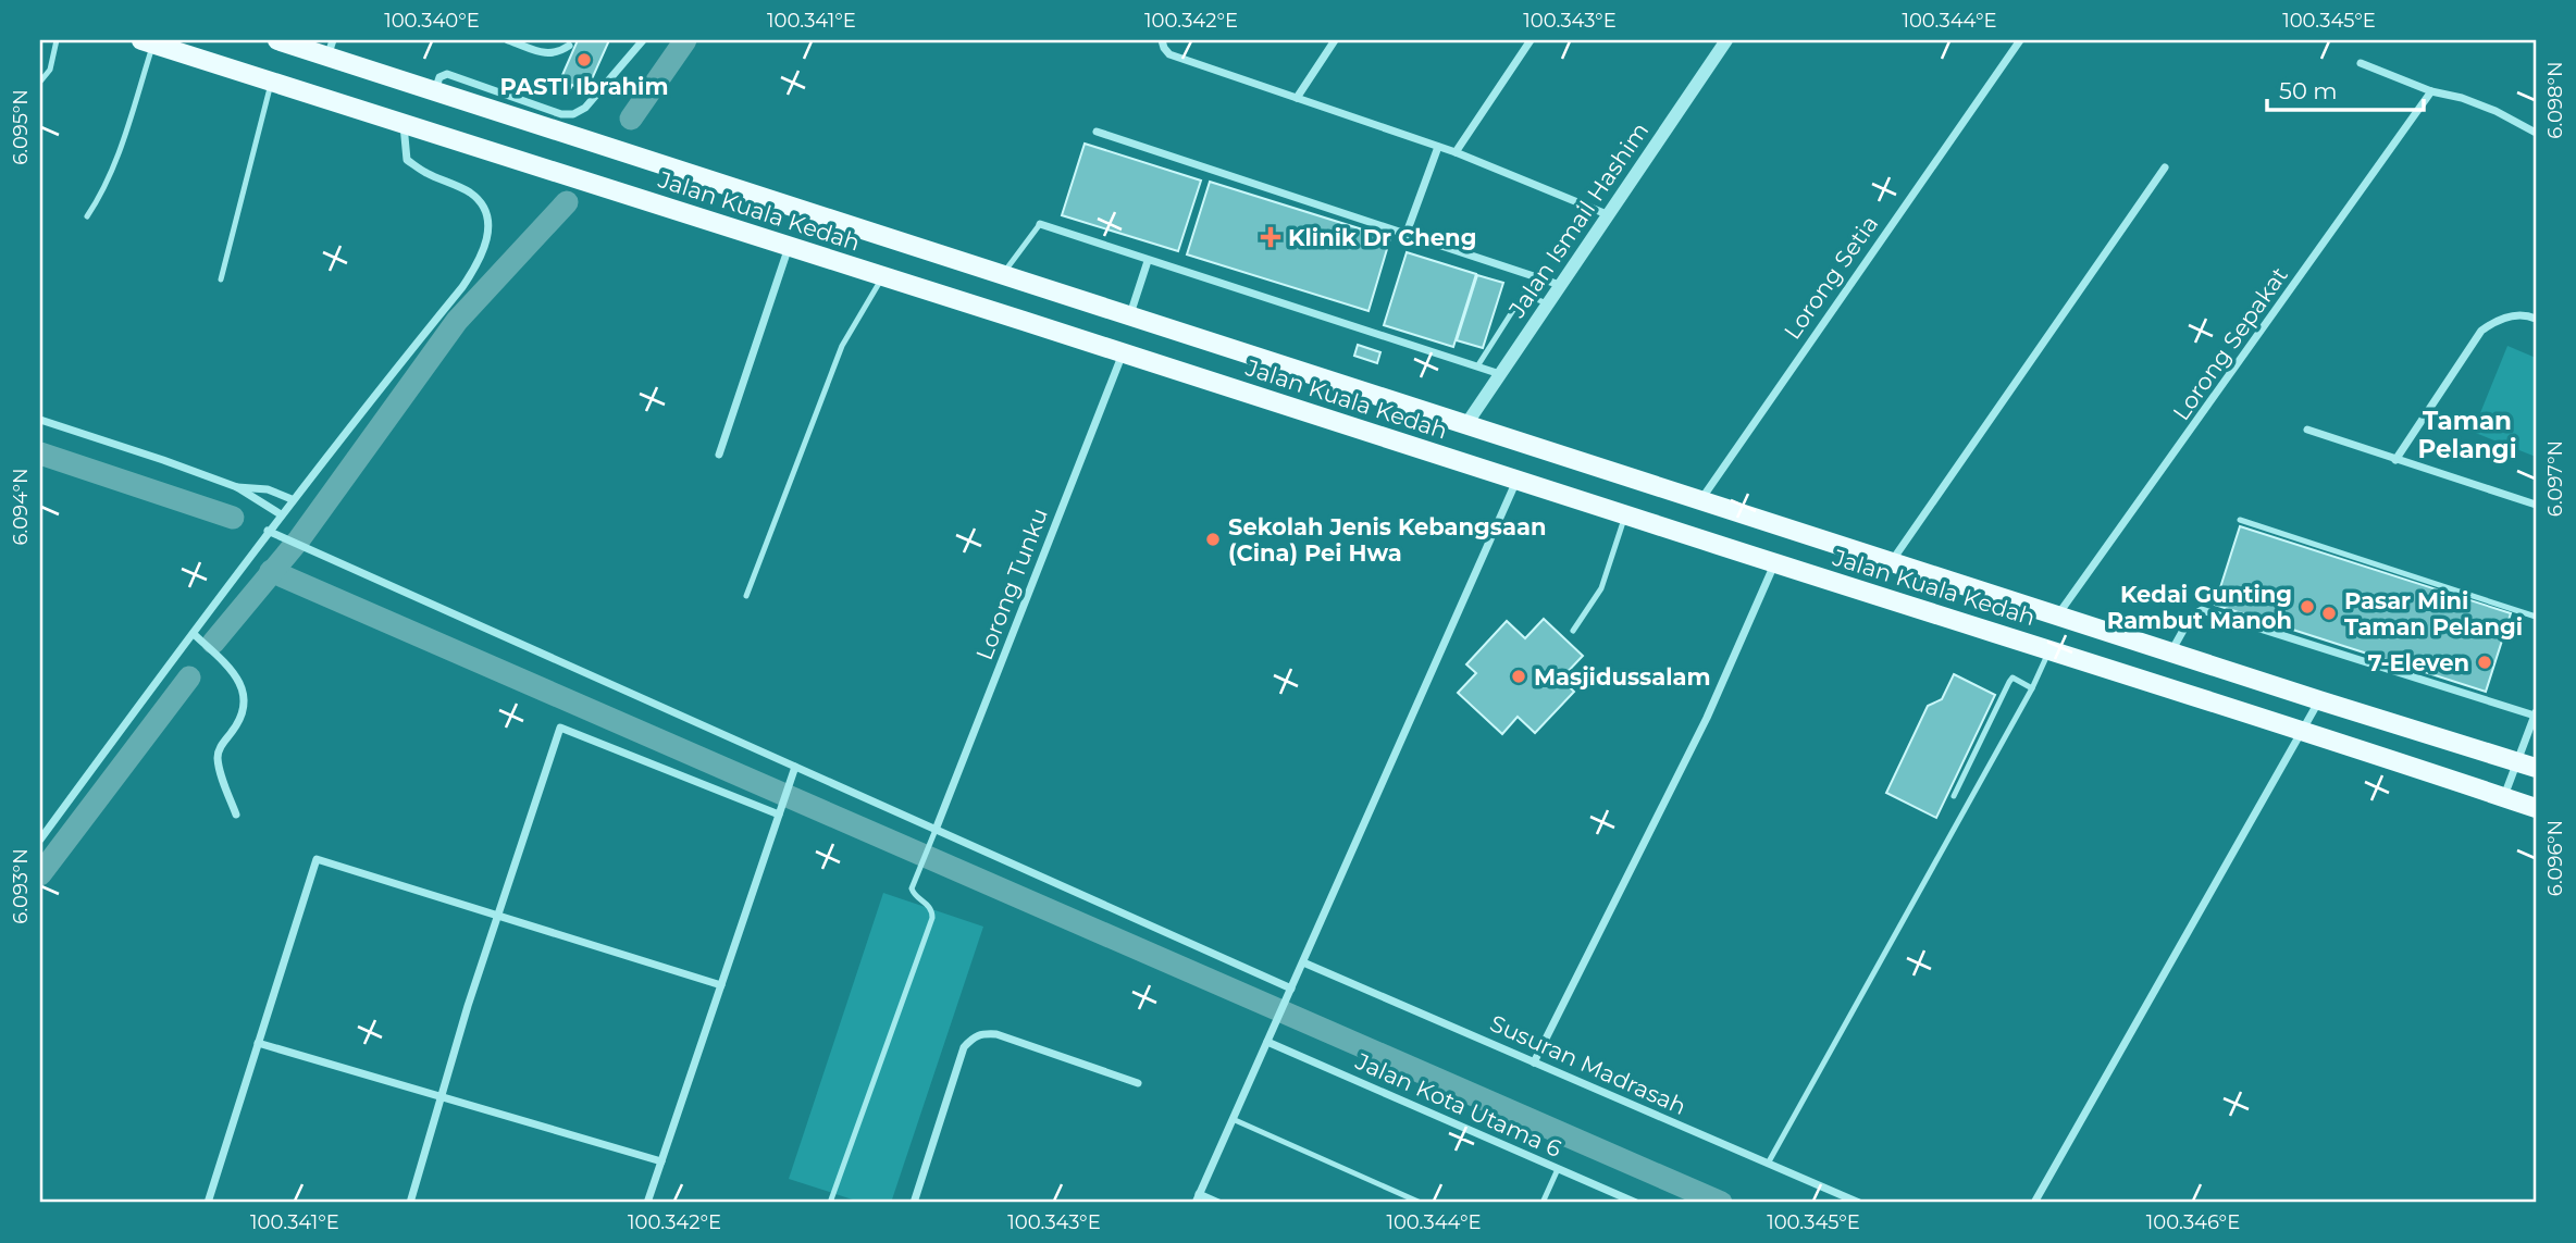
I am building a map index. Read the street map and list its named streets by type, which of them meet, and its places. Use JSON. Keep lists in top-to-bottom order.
{
  "streets": {
    "main road": ["Jalan Kuala Kedah"],
    "street": [
      "Jalan Ismail Hashim",
      "Lorong Setia",
      "Lorong Sepakat",
      "Lorong Tunku",
      "Susuran Madrasah",
      "Jalan Kota Utama 6"
    ]
  },
  "crossings": [
    ["Jalan Kuala Kedah", "Jalan Ismail Hashim"],
    ["Jalan Kuala Kedah", "Lorong Setia"],
    ["Jalan Kuala Kedah", "Lorong Sepakat"],
    ["Jalan Kuala Kedah", "Lorong Tunku"]
  ],
  "districts": ["Taman Pelangi"],
  "places": {
    "other": [
      "PASTI Ibrahim",
      "Sekolah Jenis Kebangsaan (Cina) Pei Hwa",
      "Kedai Gunting Rambut Manoh",
      "Pasar Mini Taman Pelangi",
      "7-Eleven",
      "Masjidussalam"
    ],
    "health": ["Klinik Dr Cheng"]
  },
  "scale_bar": "50 m",
  "coordinates": [
    "100.340°E",
    "100.341°E",
    "100.342°E",
    "100.343°E",
    "100.344°E",
    "100.345°E",
    "6.098°N",
    "6.095°N",
    "6.097°N",
    "6.094°N",
    "6.096°N",
    "6.093°N",
    "100.346°E"
  ]
}
